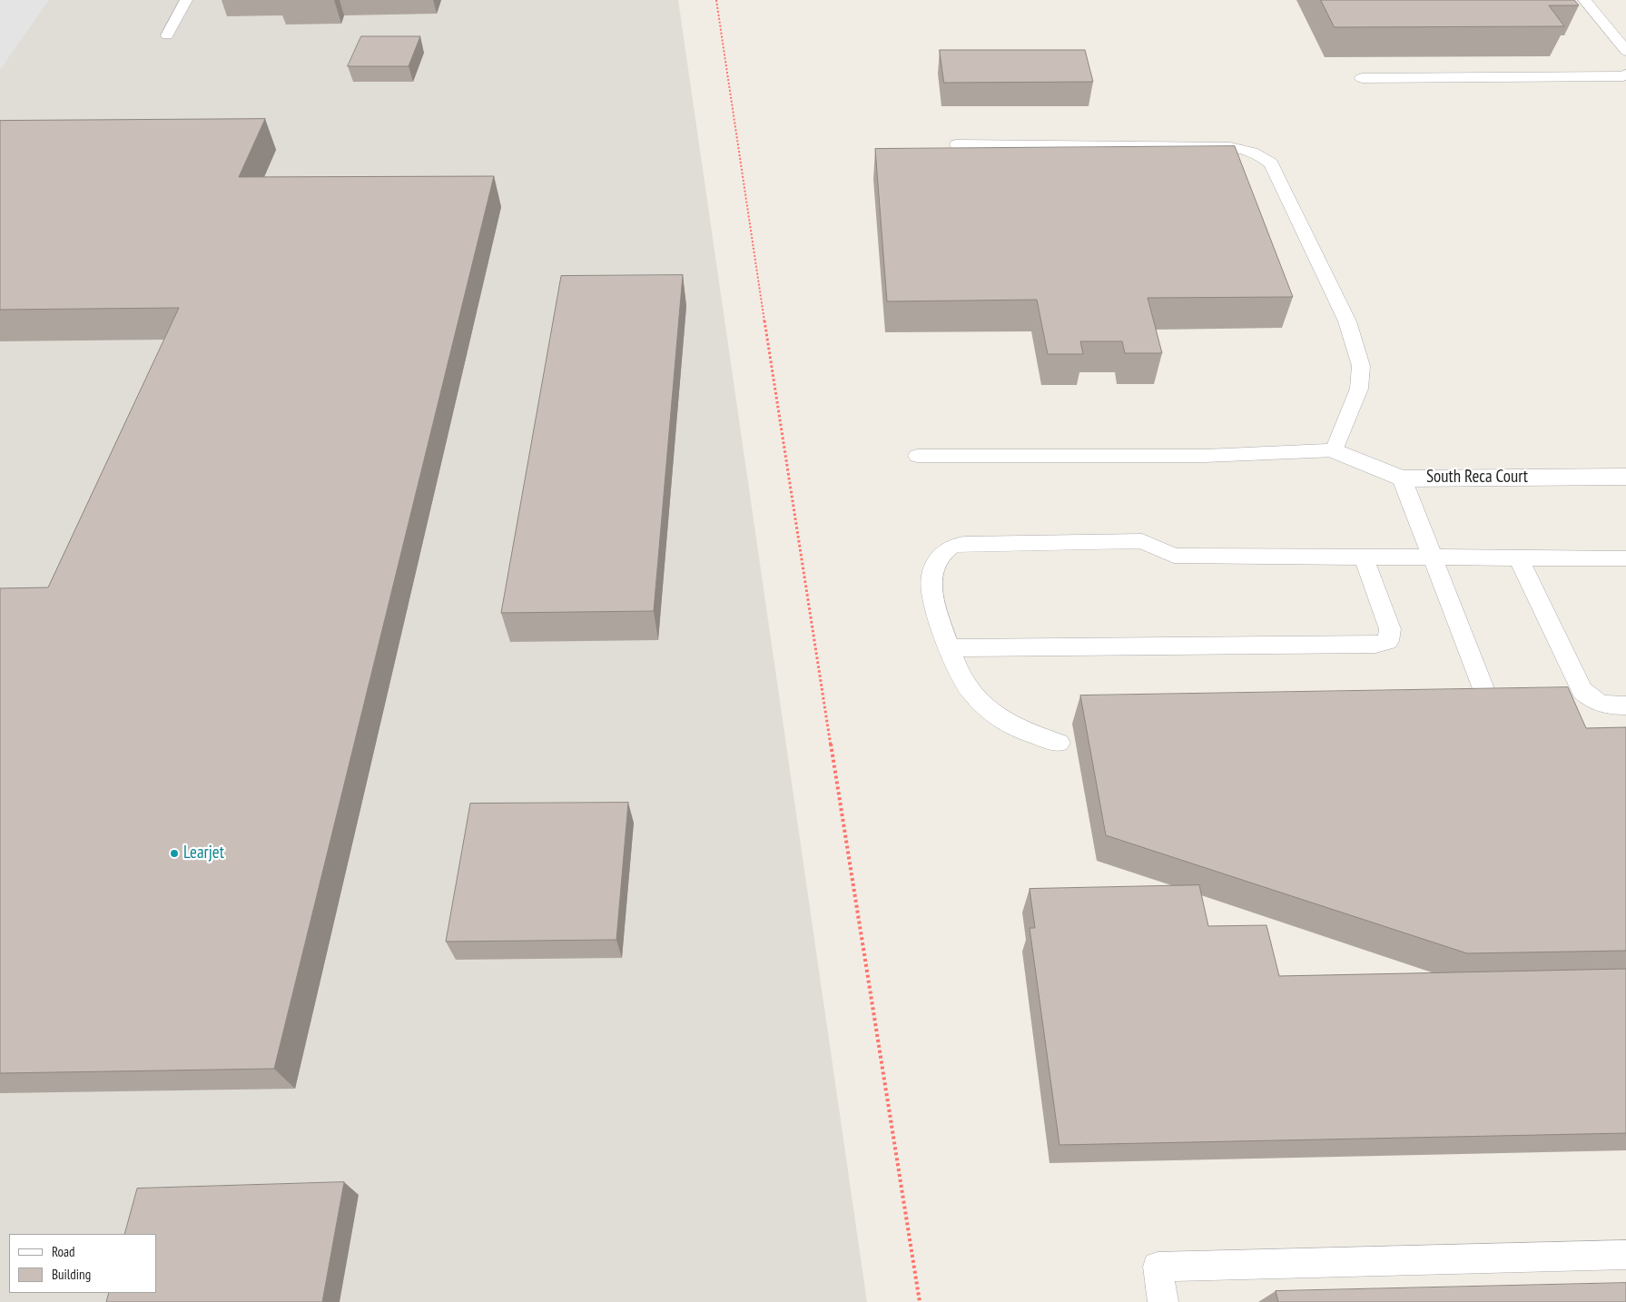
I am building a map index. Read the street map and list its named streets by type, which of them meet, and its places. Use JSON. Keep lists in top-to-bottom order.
{
  "streets": {
    "street": ["South Reca Court"]
  },
  "places": ["Learjet"],
  "legend": ["Road", "Building"]
}
